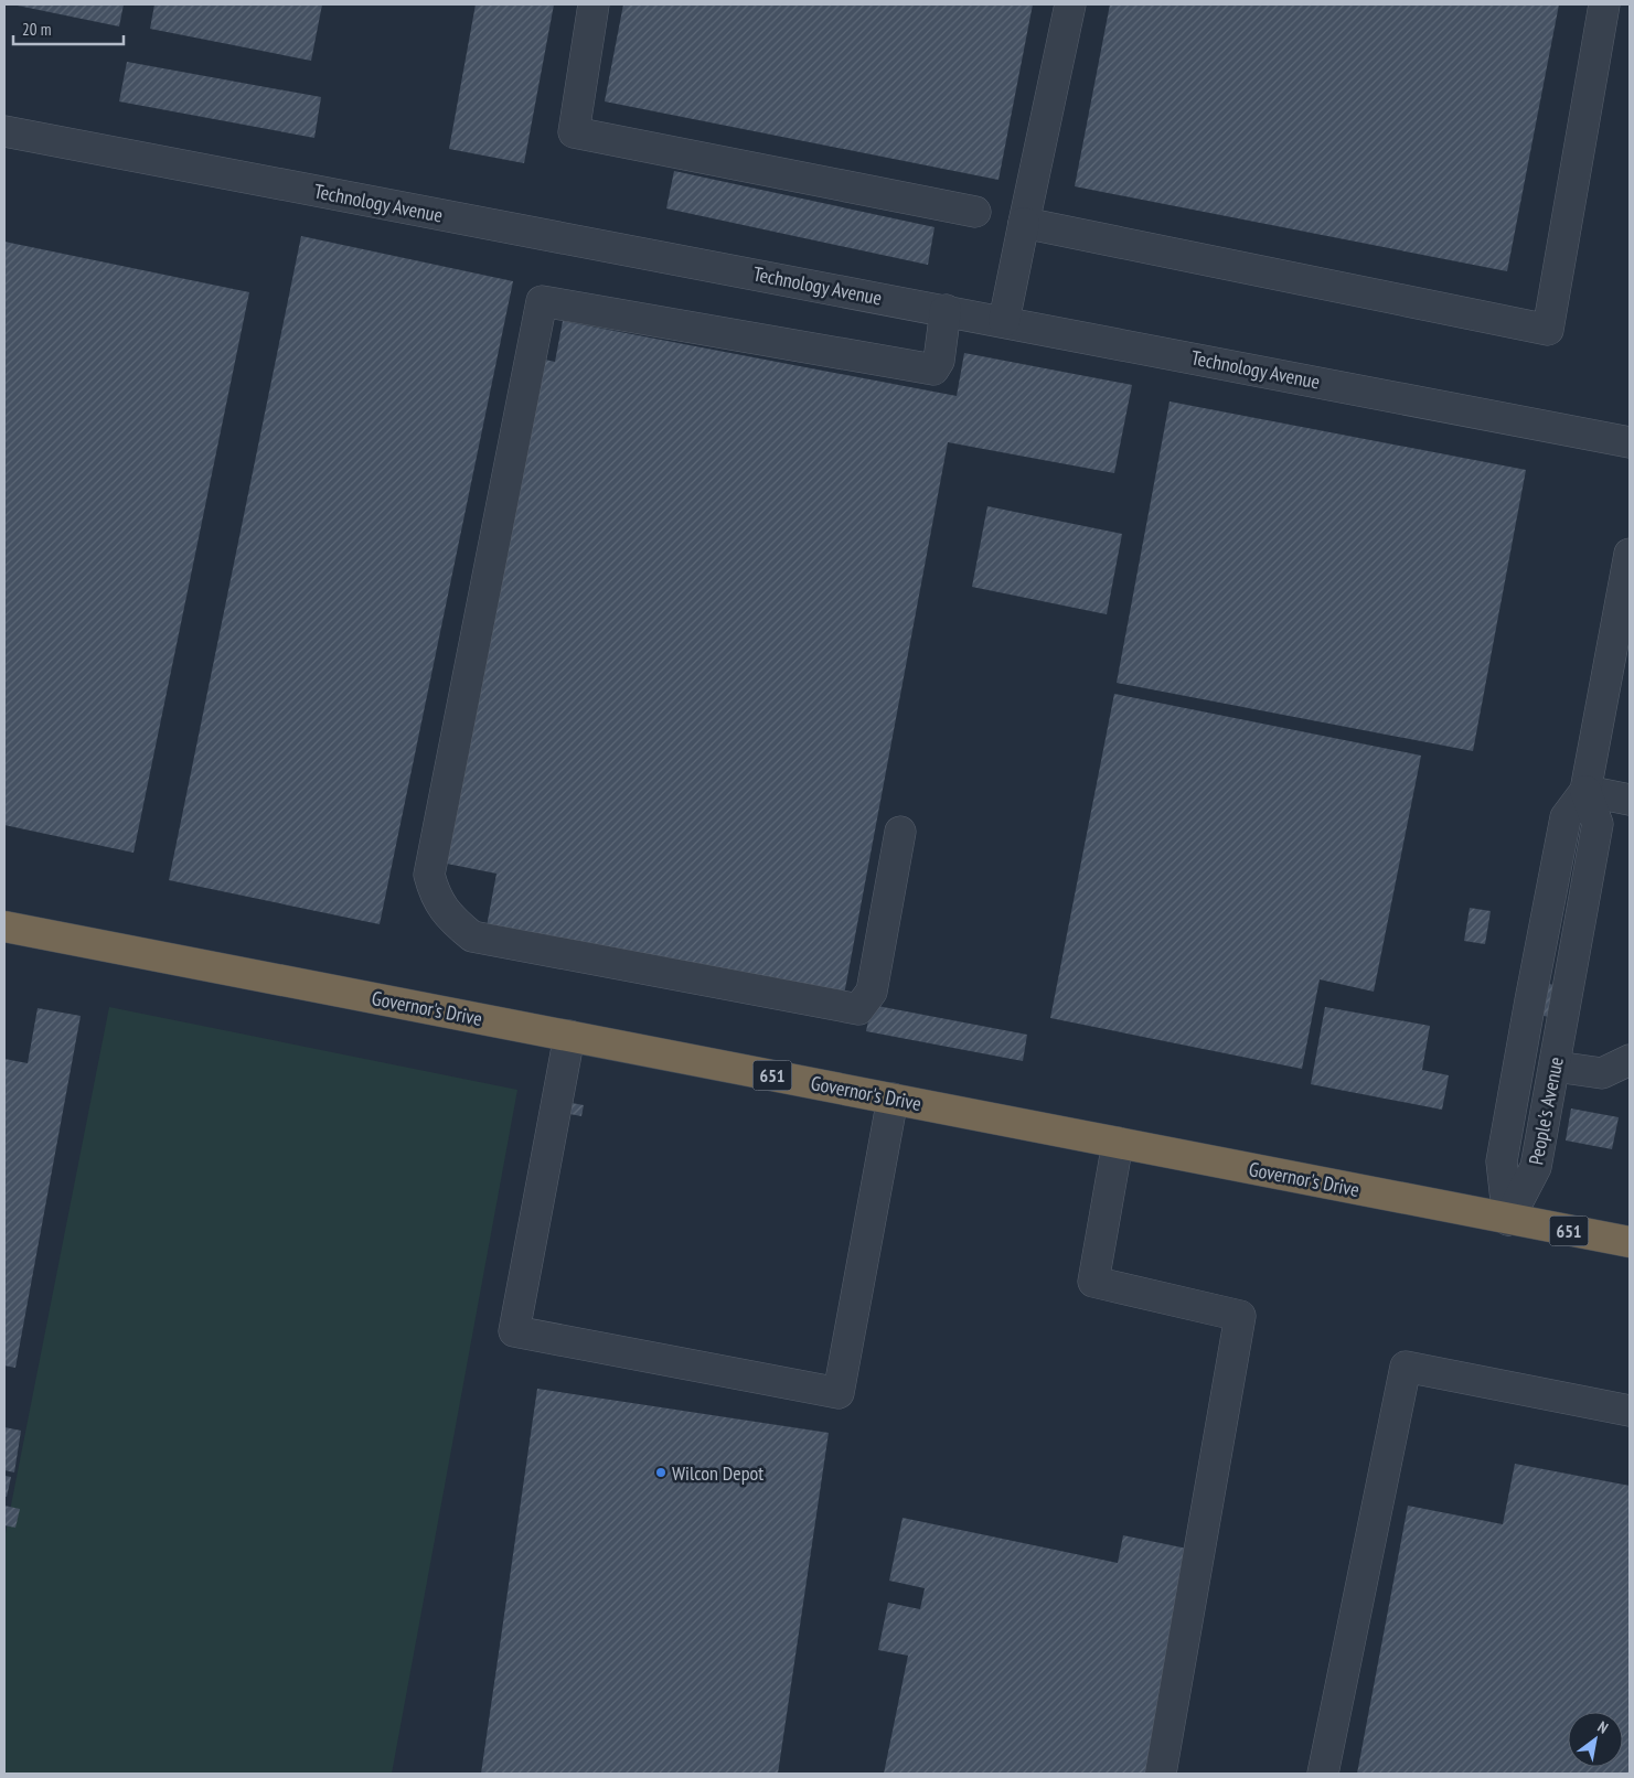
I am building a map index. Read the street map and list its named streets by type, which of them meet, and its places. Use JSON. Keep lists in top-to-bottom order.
{
  "streets": {
    "highway": ["Governor's Drive", "651"],
    "street": ["Technology Avenue", "People's Avenue"]
  },
  "crossings": [
    ["Governor's Drive", "People's Avenue"]
  ],
  "places": ["Wilcon Depot"],
  "scale_bar": "20 m",
  "north": "top right"
}
